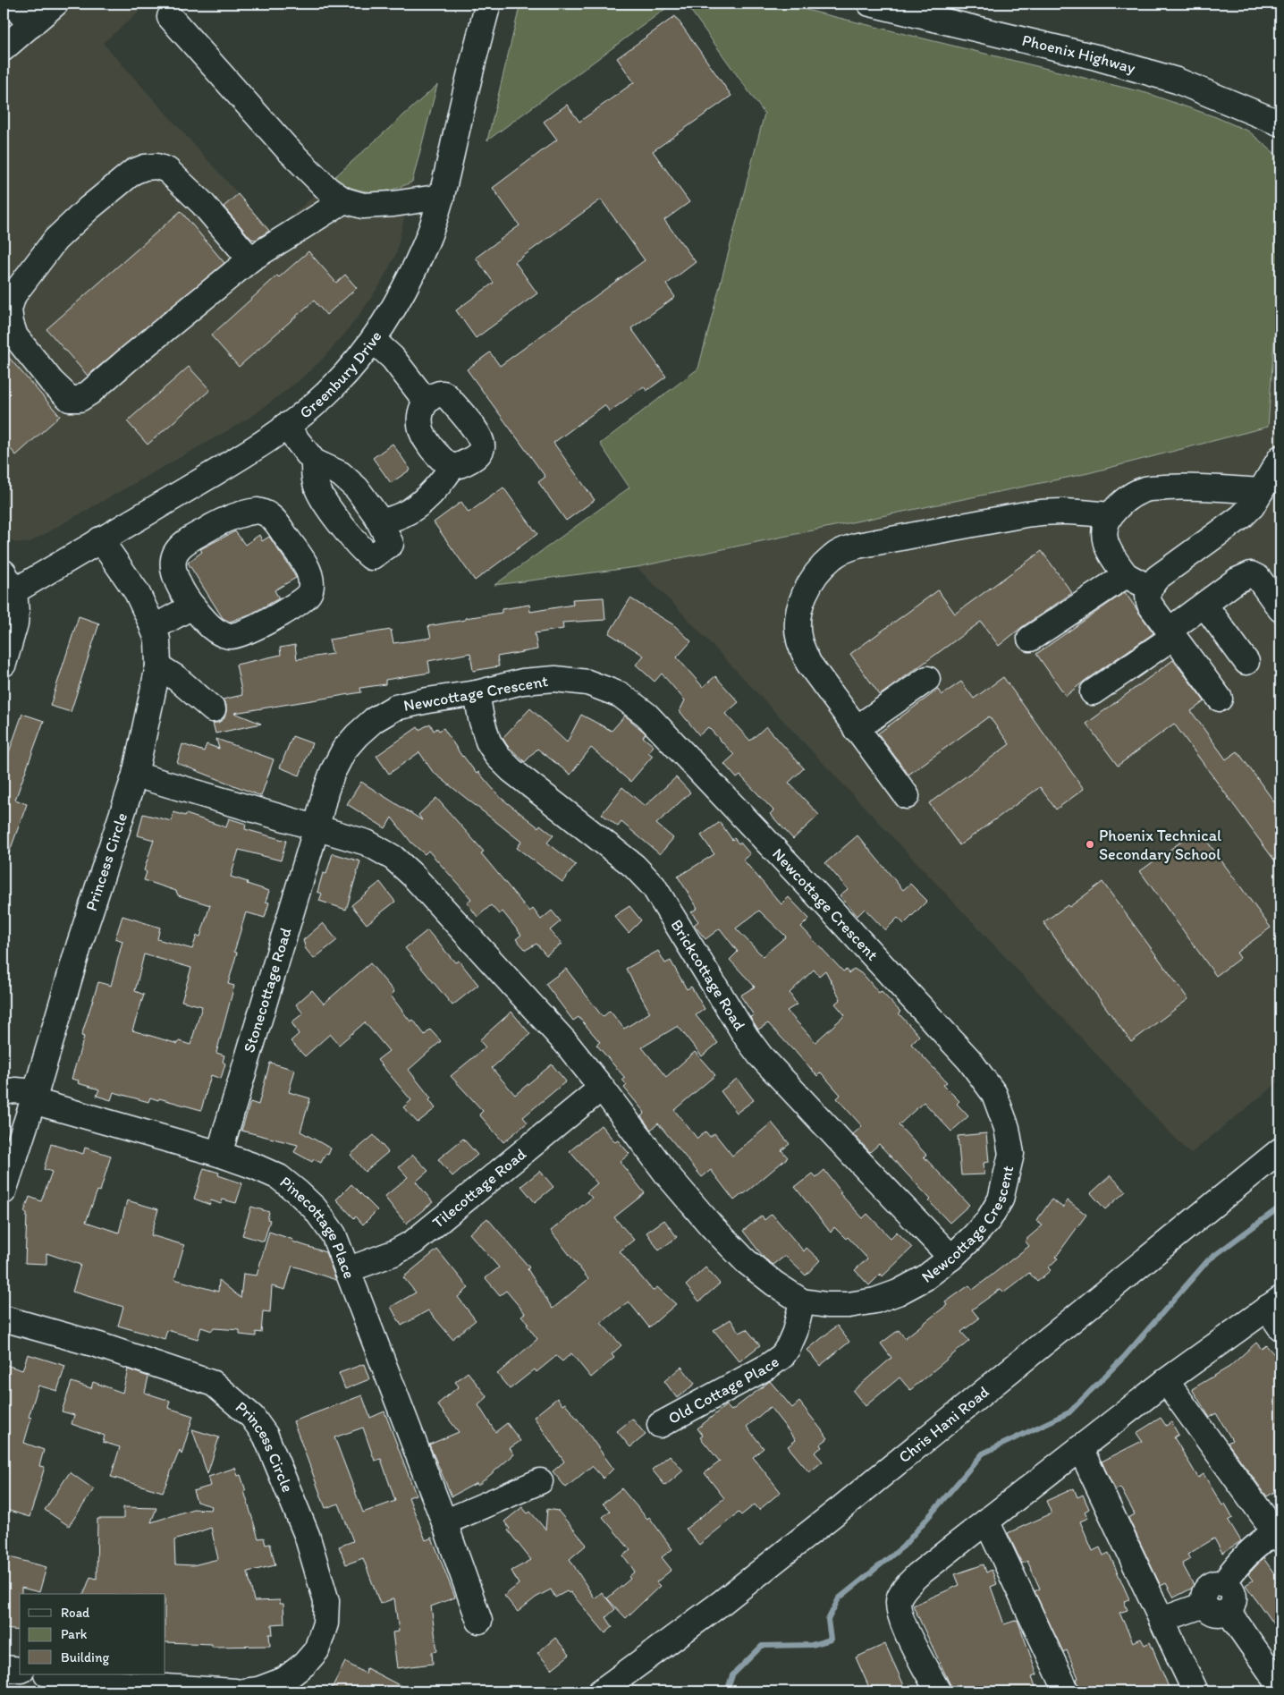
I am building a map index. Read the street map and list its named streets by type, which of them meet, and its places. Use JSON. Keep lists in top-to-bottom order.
{
  "streets": {
    "street": [
      "Phoenix Highway",
      "Greenbury Drive",
      "Newcottage Crescent",
      "Princess Circle",
      "Brickcottage Road",
      "Stonecottage Road",
      "Tilecottage Road",
      "Pinecottage Place",
      "Old Cottage Place",
      "Chris Hani Road"
    ]
  },
  "crossings": [
    ["Greenbury Drive", "Princess Circle"],
    ["Newcottage Crescent", "Princess Circle"],
    ["Newcottage Crescent", "Brickcottage Road"],
    ["Newcottage Crescent", "Stonecottage Road"],
    ["Newcottage Crescent", "Tilecottage Road"],
    ["Newcottage Crescent", "Old Cottage Place"],
    ["Princess Circle", "Pinecottage Place"],
    ["Stonecottage Road", "Pinecottage Place"],
    ["Tilecottage Road", "Pinecottage Place"]
  ],
  "places": ["Phoenix Technical Secondary School"],
  "legend": ["Road", "Park", "Building"]
}
